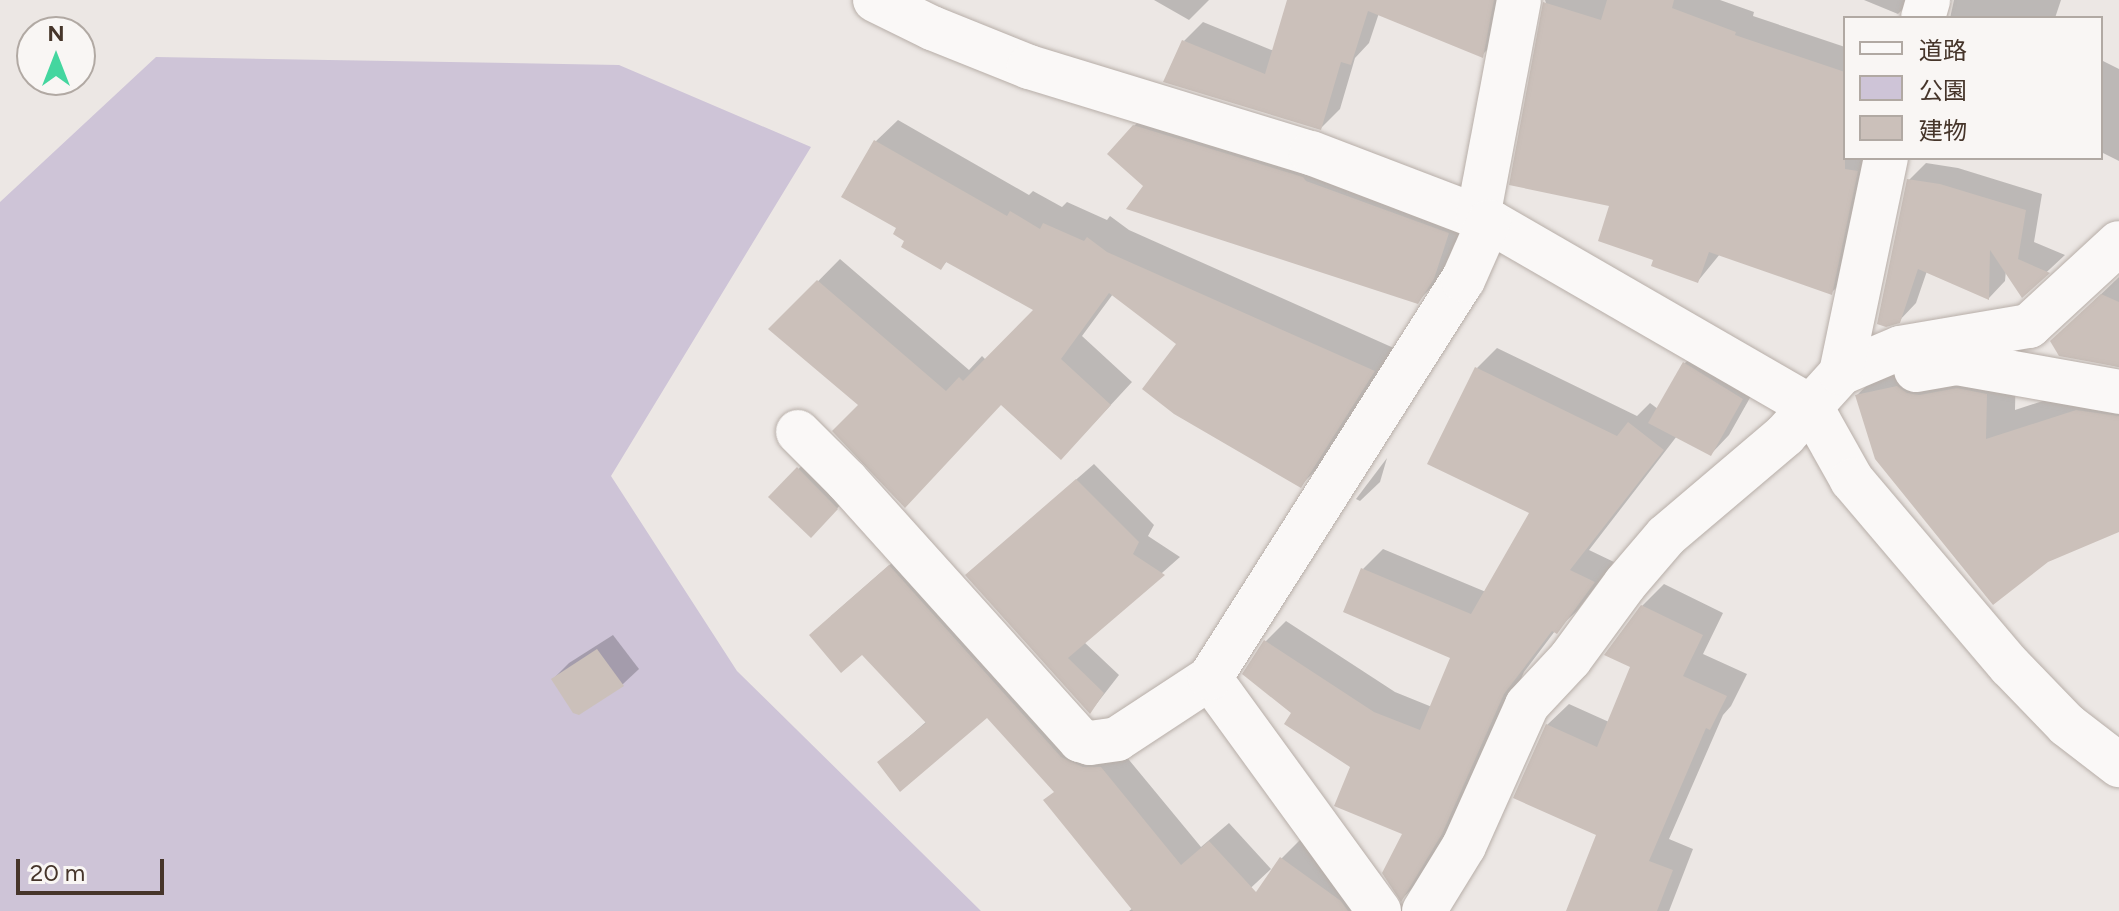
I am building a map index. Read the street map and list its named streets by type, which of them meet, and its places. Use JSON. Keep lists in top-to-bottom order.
{
  "legend": ["道路", "公園", "建物"],
  "scale_bar": "20 m",
  "north": "top"
}
